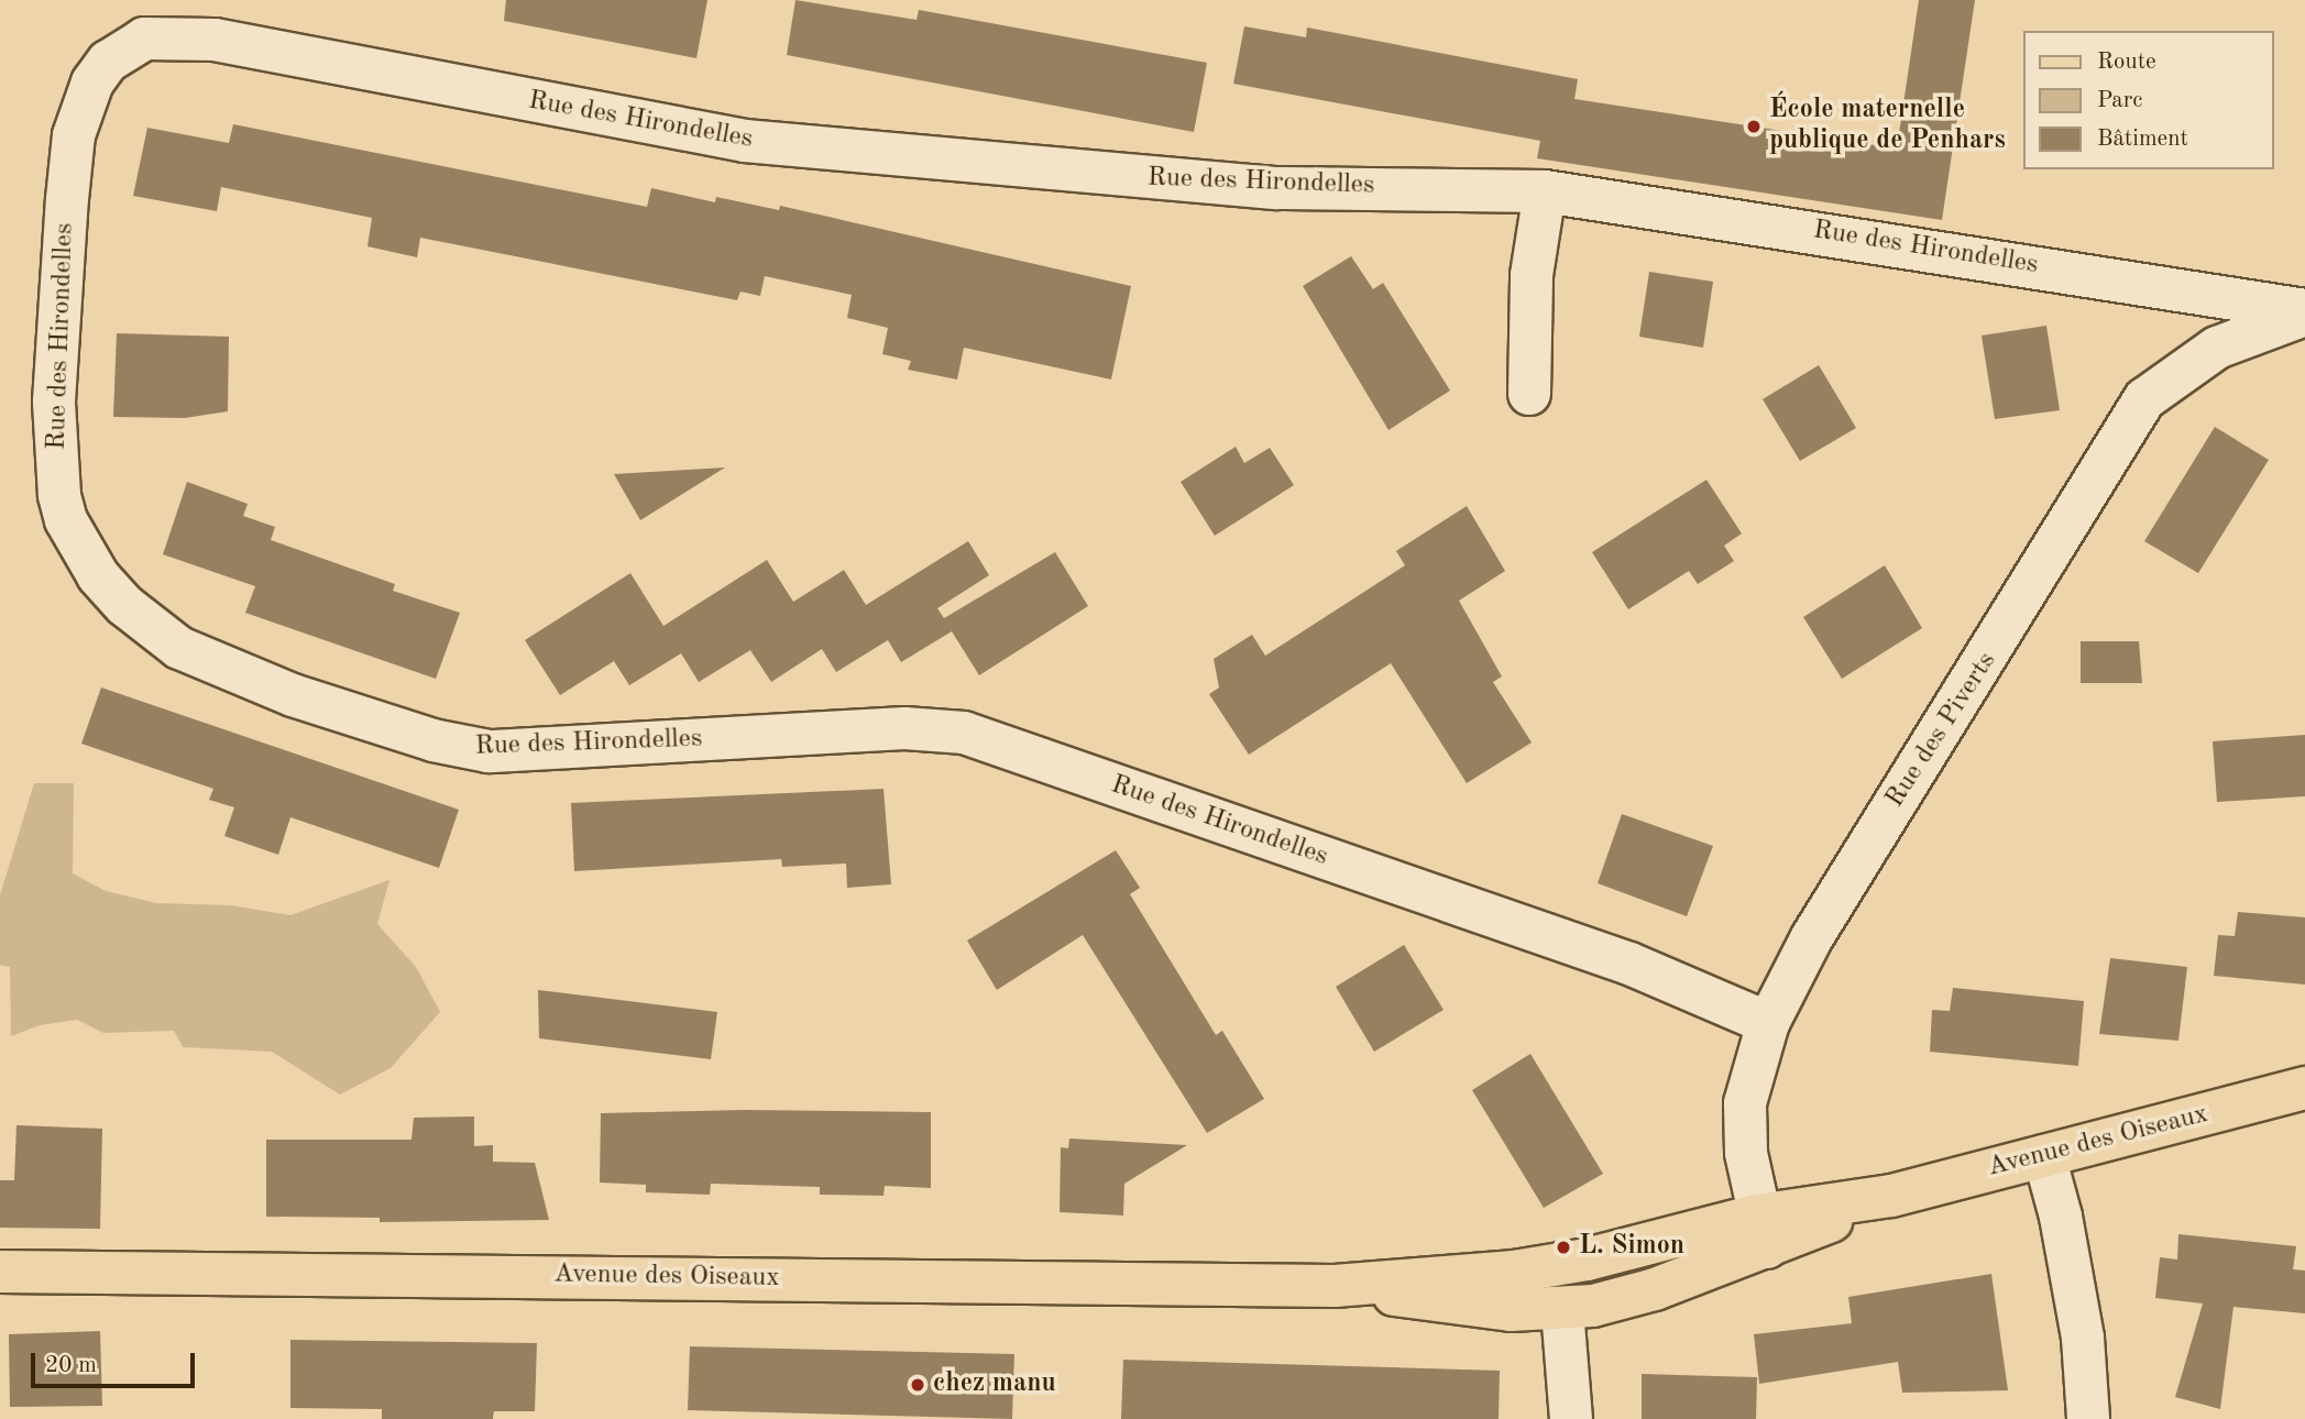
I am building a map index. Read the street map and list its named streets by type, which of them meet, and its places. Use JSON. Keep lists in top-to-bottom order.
{
  "streets": {
    "main road": ["Avenue des Oiseaux"],
    "street": ["Rue des Hirondelles", "Rue des Piverts"]
  },
  "crossings": [
    ["Rue des Hirondelles", "Rue des Piverts"],
    ["Rue des Piverts", "Avenue des Oiseaux"]
  ],
  "places": ["École maternelle publique de Penhars", "L. Simon", "chez manu"],
  "legend": ["Route", "Parc", "Bâtiment"],
  "scale_bar": "20 m"
}
